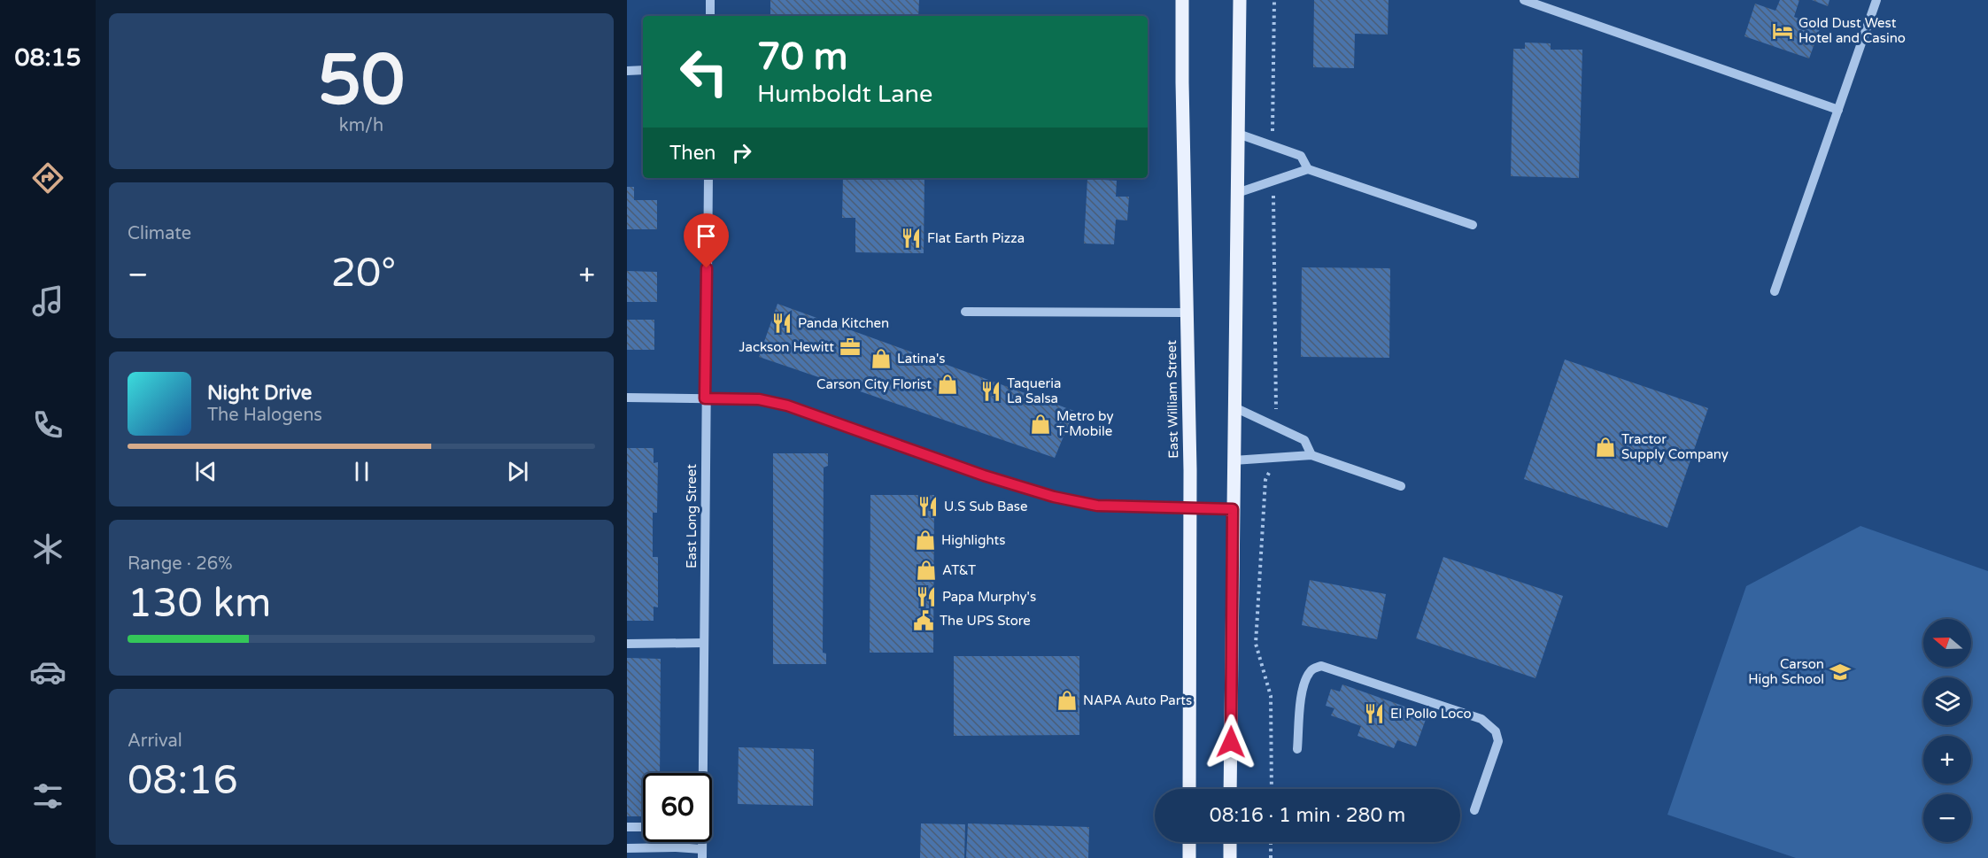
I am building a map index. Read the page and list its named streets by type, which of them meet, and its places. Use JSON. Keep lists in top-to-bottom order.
{
  "streets": {
    "main road": ["East William Street"],
    "street": ["East Long Street"]
  },
  "places": {
    "hotel": ["Gold Dust West Hotel and Casino"],
    "restaurant": [
      "Flat Earth Pizza",
      "Panda Kitchen",
      "Taqueria La Salsa",
      "U.S Sub Base",
      "Papa Murphy's",
      "El Pollo Loco"
    ],
    "office": ["Jackson Hewitt"],
    "shop": [
      "Latina's",
      "Carson City Florist",
      "Metro by T-Mobile",
      "Tractor Supply Company",
      "Highlights",
      "AT&T",
      "NAPA Auto Parts"
    ],
    "public building": ["The UPS Store"],
    "school or university": ["Carson High School"]
  },
  "north": "left",
  "page": {
    "tabs": "08:15",
    "tile": [
      ["50", "km/h"],
      "Climate",
      ["Range · 26%", "130 km"],
      ["Arrival", "08:16"]
    ],
    "turn": ["70 m", "Humboldt Lane"],
    "then": "Then",
    "heat": ["−", "20°", "+"],
    "song": ["Night Drive", "The Halogens"],
    "map_buttons": ["+", "−"],
    "limit": "60",
    "trip": "08:16 · 1 min · 280 m"
  }
}
